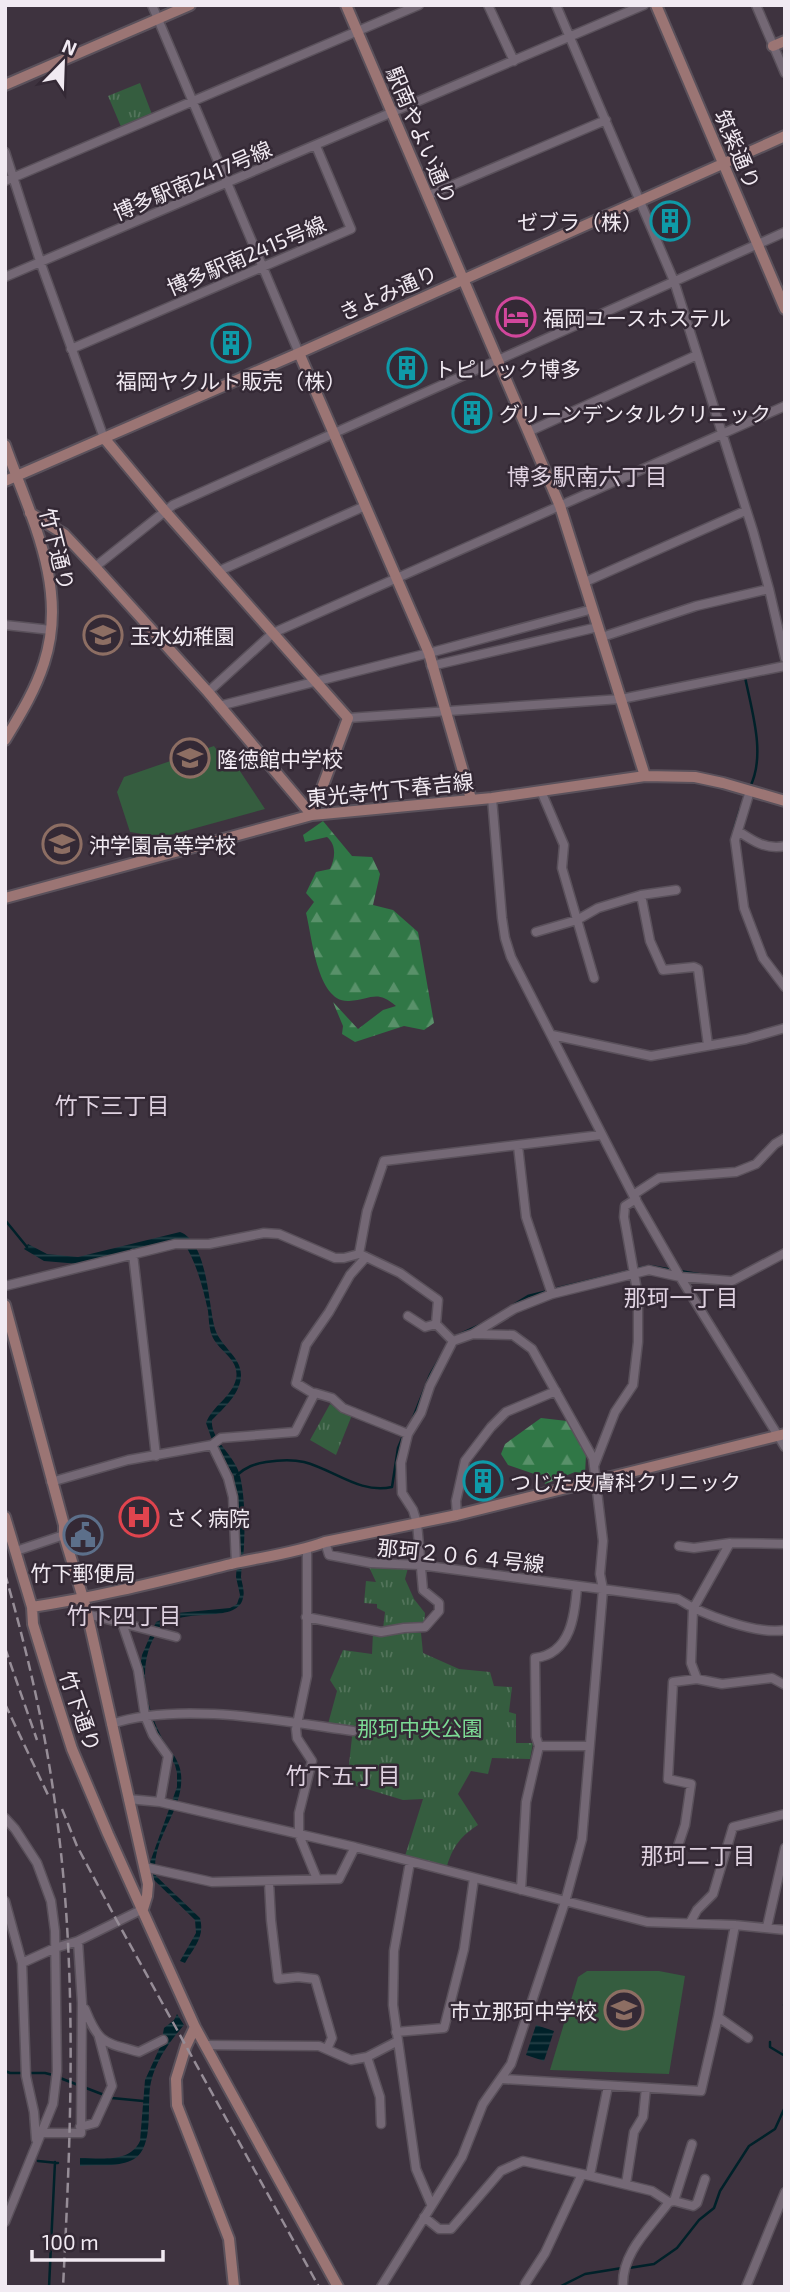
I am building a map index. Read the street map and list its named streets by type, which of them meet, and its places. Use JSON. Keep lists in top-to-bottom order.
{
  "streets": {
    "street": [
      "駅南やよい通り",
      "筑紫通り",
      "博多駅南2417号線",
      "博多駅南2415号線",
      "きよみ通り",
      "竹下通り",
      "東光寺竹下春吉線",
      "那珂２０６４号線"
    ]
  },
  "crossings": [
    ["駅南やよい通り", "博多駅南2417号線"],
    ["駅南やよい通り", "きよみ通り"],
    ["駅南やよい通り", "東光寺竹下春吉線"],
    ["筑紫通り", "きよみ通り"],
    ["博多駅南2417号線", "博多駅南2415号線"],
    ["きよみ通り", "竹下通り"]
  ],
  "districts": [
    "博多駅南六丁目",
    "竹下三丁目",
    "那珂一丁目",
    "竹下四丁目",
    "竹下五丁目",
    "那珂二丁目"
  ],
  "parks": ["那珂中央公園"],
  "places": {
    "building": [
      "ゼブラ（株）",
      "福岡ヤクルト販売（株）",
      "トピレック博多",
      "グリーンデンタルクリニック",
      "つじた皮膚科クリニック"
    ],
    "hotel": ["福岡ユースホステル"],
    "school or university": [
      "玉水幼稚園",
      "隆徳館中学校",
      "沖学園高等学校",
      "市立那珂中学校"
    ],
    "hospital": ["さく病院"],
    "public building": ["竹下郵便局"]
  },
  "scale_bar": "100 m",
  "north": "top right"
}
